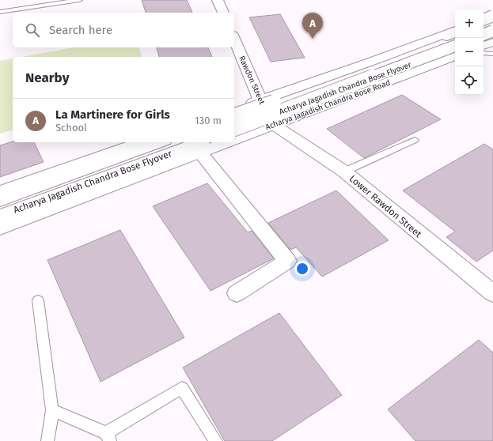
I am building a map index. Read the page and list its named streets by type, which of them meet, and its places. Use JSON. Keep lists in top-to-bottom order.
{
  "streets": {
    "main road": [
      "Rawdon Street",
      "Acharya Jagadish Chandra Bose Flyover",
      "Acharya Jagadish Chandra Bose Road",
      "Lower Rawdon Street"
    ]
  },
  "crossings": [
    ["Rawdon Street", "Acharya Jagadish Chandra Bose Road"],
    ["Rawdon Street", "Lower Rawdon Street"],
    ["Acharya Jagadish Chandra Bose Flyover", "Acharya Jagadish Chandra Bose Road"],
    ["Acharya Jagadish Chandra Bose Road", "Lower Rawdon Street"]
  ],
  "page": {
    "map_buttons": ["+", "−"],
    "pins": "A",
    "search": "Search here",
    "heading": "Nearby",
    "list": [
      {
        "mark": "A",
        "name": "La Martinere for Girls",
        "note": "School",
        "value": "130 m"
      }
    ]
  }
}
